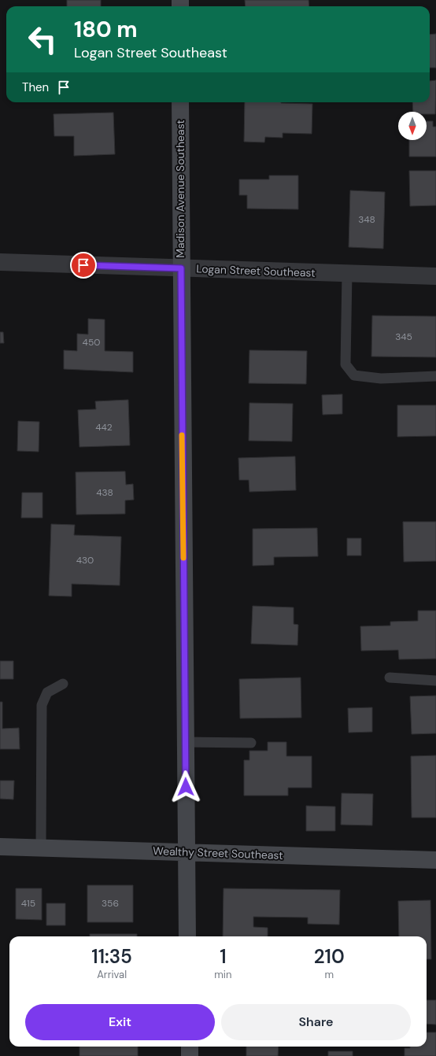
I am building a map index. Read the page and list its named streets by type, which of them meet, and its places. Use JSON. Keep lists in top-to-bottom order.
{
  "streets": {
    "street": ["Madison Avenue Southeast", "Logan Street Southeast", "Wealthy Street Southeast"]
  },
  "crossings": [
    ["Madison Avenue Southeast", "Logan Street Southeast"],
    ["Madison Avenue Southeast", "Wealthy Street Southeast"]
  ],
  "house_numbers": [
    "348",
    "345",
    "450",
    "442",
    "438",
    "430",
    "415",
    "356"
  ],
  "north": "bottom",
  "page": {
    "turn": ["180 m", "Logan Street Southeast"],
    "then": "Then",
    "eta": [
      "11:35",
      "Arrival",
      "1",
      "min",
      "210",
      "m"
    ],
    "buttons": ["Exit", "Share"]
  }
}
